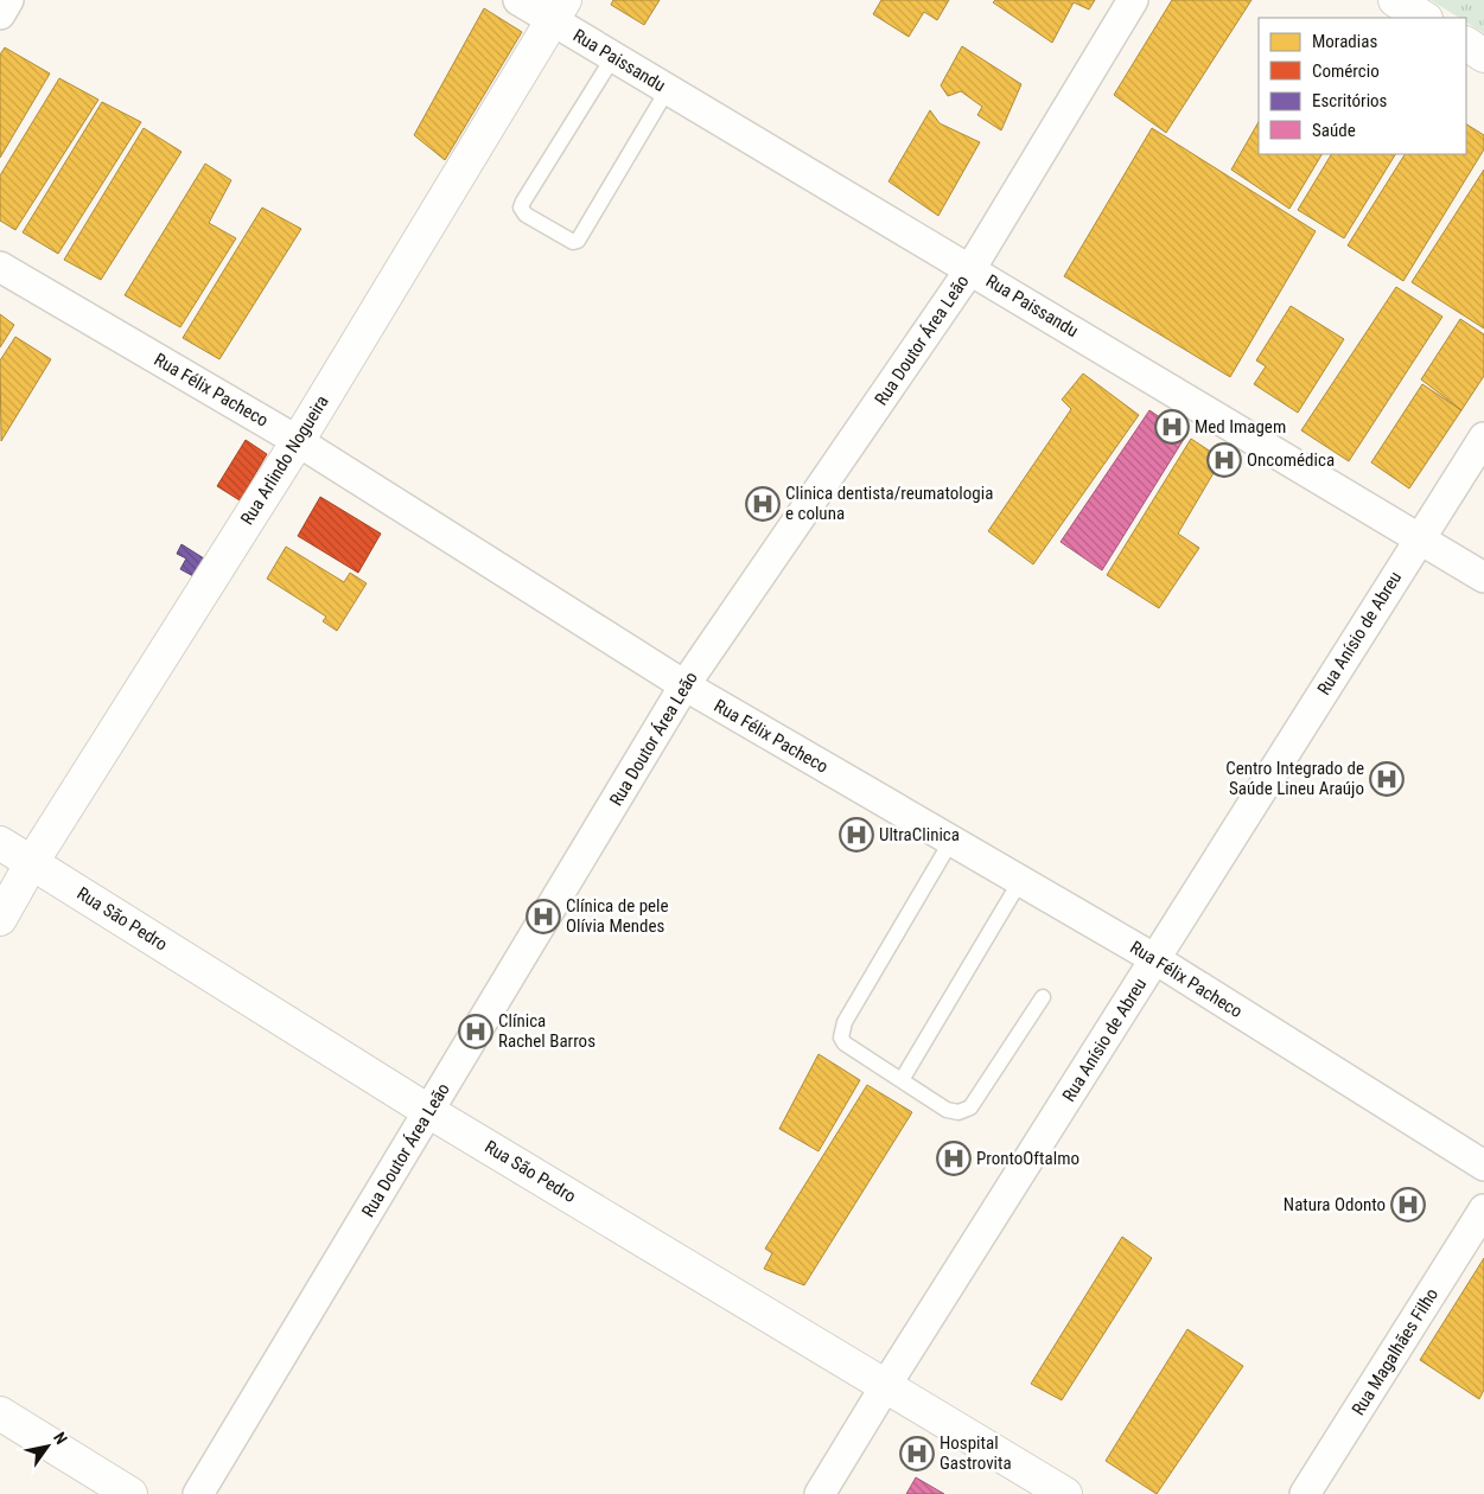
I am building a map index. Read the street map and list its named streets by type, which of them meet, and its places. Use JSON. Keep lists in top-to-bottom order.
{
  "streets": {
    "street": [
      "Rua Paissandu",
      "Rua Doutor Área Leão",
      "Rua Félix Pacheco",
      "Rua Arlindo Nogueira",
      "Rua Anísio de Abreu",
      "Rua São Pedro",
      "Rua Magalhães Filho"
    ]
  },
  "crossings": [
    ["Rua Paissandu", "Rua Doutor Área Leão"],
    ["Rua Paissandu", "Rua Arlindo Nogueira"],
    ["Rua Paissandu", "Rua Anísio de Abreu"],
    ["Rua Doutor Área Leão", "Rua Félix Pacheco"],
    ["Rua Doutor Área Leão", "Rua São Pedro"],
    ["Rua Félix Pacheco", "Rua Arlindo Nogueira"],
    ["Rua Félix Pacheco", "Rua Anísio de Abreu"],
    ["Rua Arlindo Nogueira", "Rua São Pedro"],
    ["Rua Anísio de Abreu", "Rua São Pedro"]
  ],
  "places": {
    "hospital": [
      "Med Imagem",
      "Oncomédica",
      "Clinica dentista/reumatologia e coluna",
      "Centro Integrado de Saúde Lineu Araújo",
      "UltraClinica",
      "Clínica de pele Olívia Mendes",
      "Clínica Rachel Barros",
      "ProntoOftalmo",
      "Natura Odonto",
      "Hospital Gastrovita"
    ]
  },
  "legend": [
    "Moradias",
    "Comércio",
    "Escritórios",
    "Saúde"
  ],
  "north": "top right"
}
